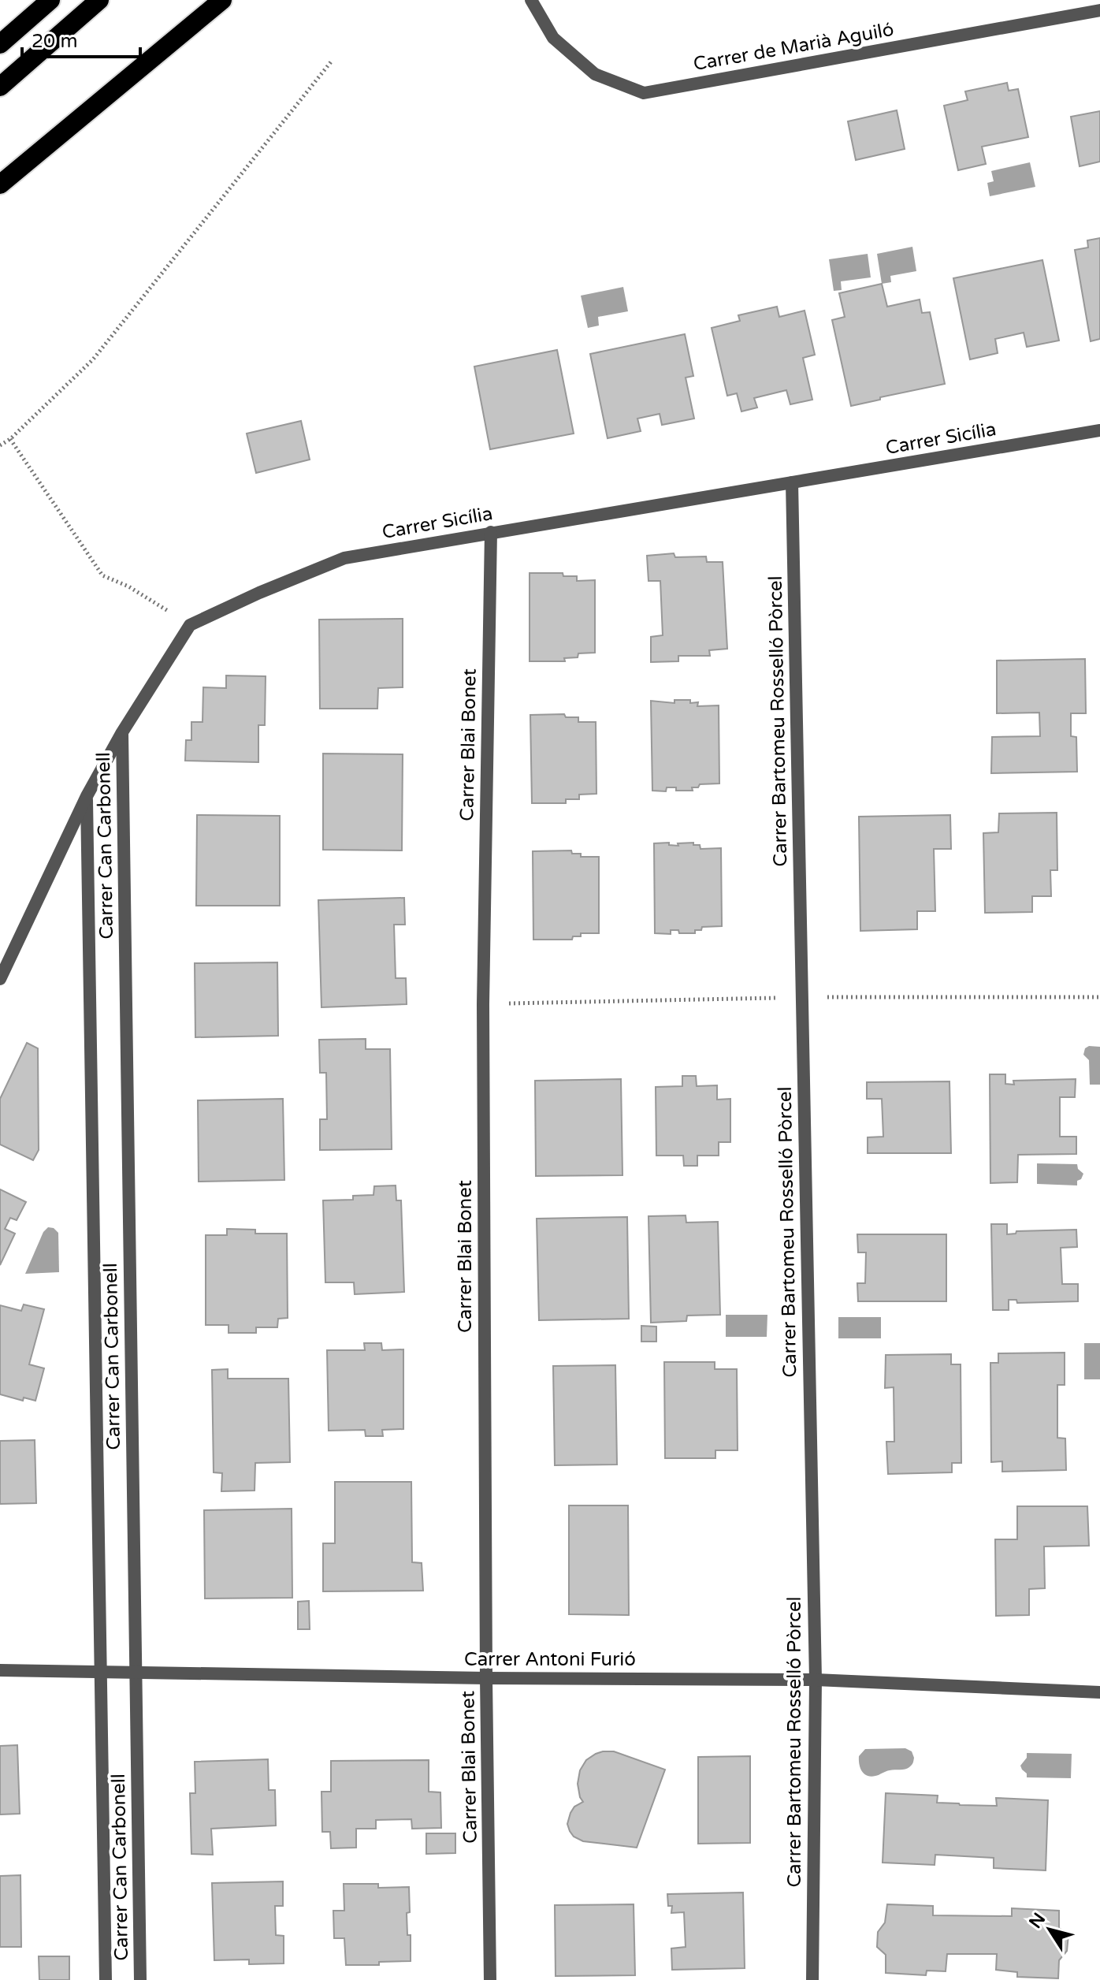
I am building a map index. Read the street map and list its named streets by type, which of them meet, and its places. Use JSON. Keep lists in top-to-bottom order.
{
  "streets": {
    "street": [
      "Carrer de Marià Aguiló",
      "Carrer Sicília",
      "Carrer Bartomeu Rosselló Pòrcel",
      "Carrer Blai Bonet",
      "Carrer Can Carbonell",
      "Carrer Antoni Furió"
    ]
  },
  "crossings": [
    ["Carrer Sicília", "Carrer Bartomeu Rosselló Pòrcel"],
    ["Carrer Sicília", "Carrer Blai Bonet"],
    ["Carrer Bartomeu Rosselló Pòrcel", "Carrer Antoni Furió"],
    ["Carrer Blai Bonet", "Carrer Antoni Furió"],
    ["Carrer Can Carbonell", "Carrer Antoni Furió"]
  ],
  "scale_bar": "20 m",
  "north": "top left"
}
